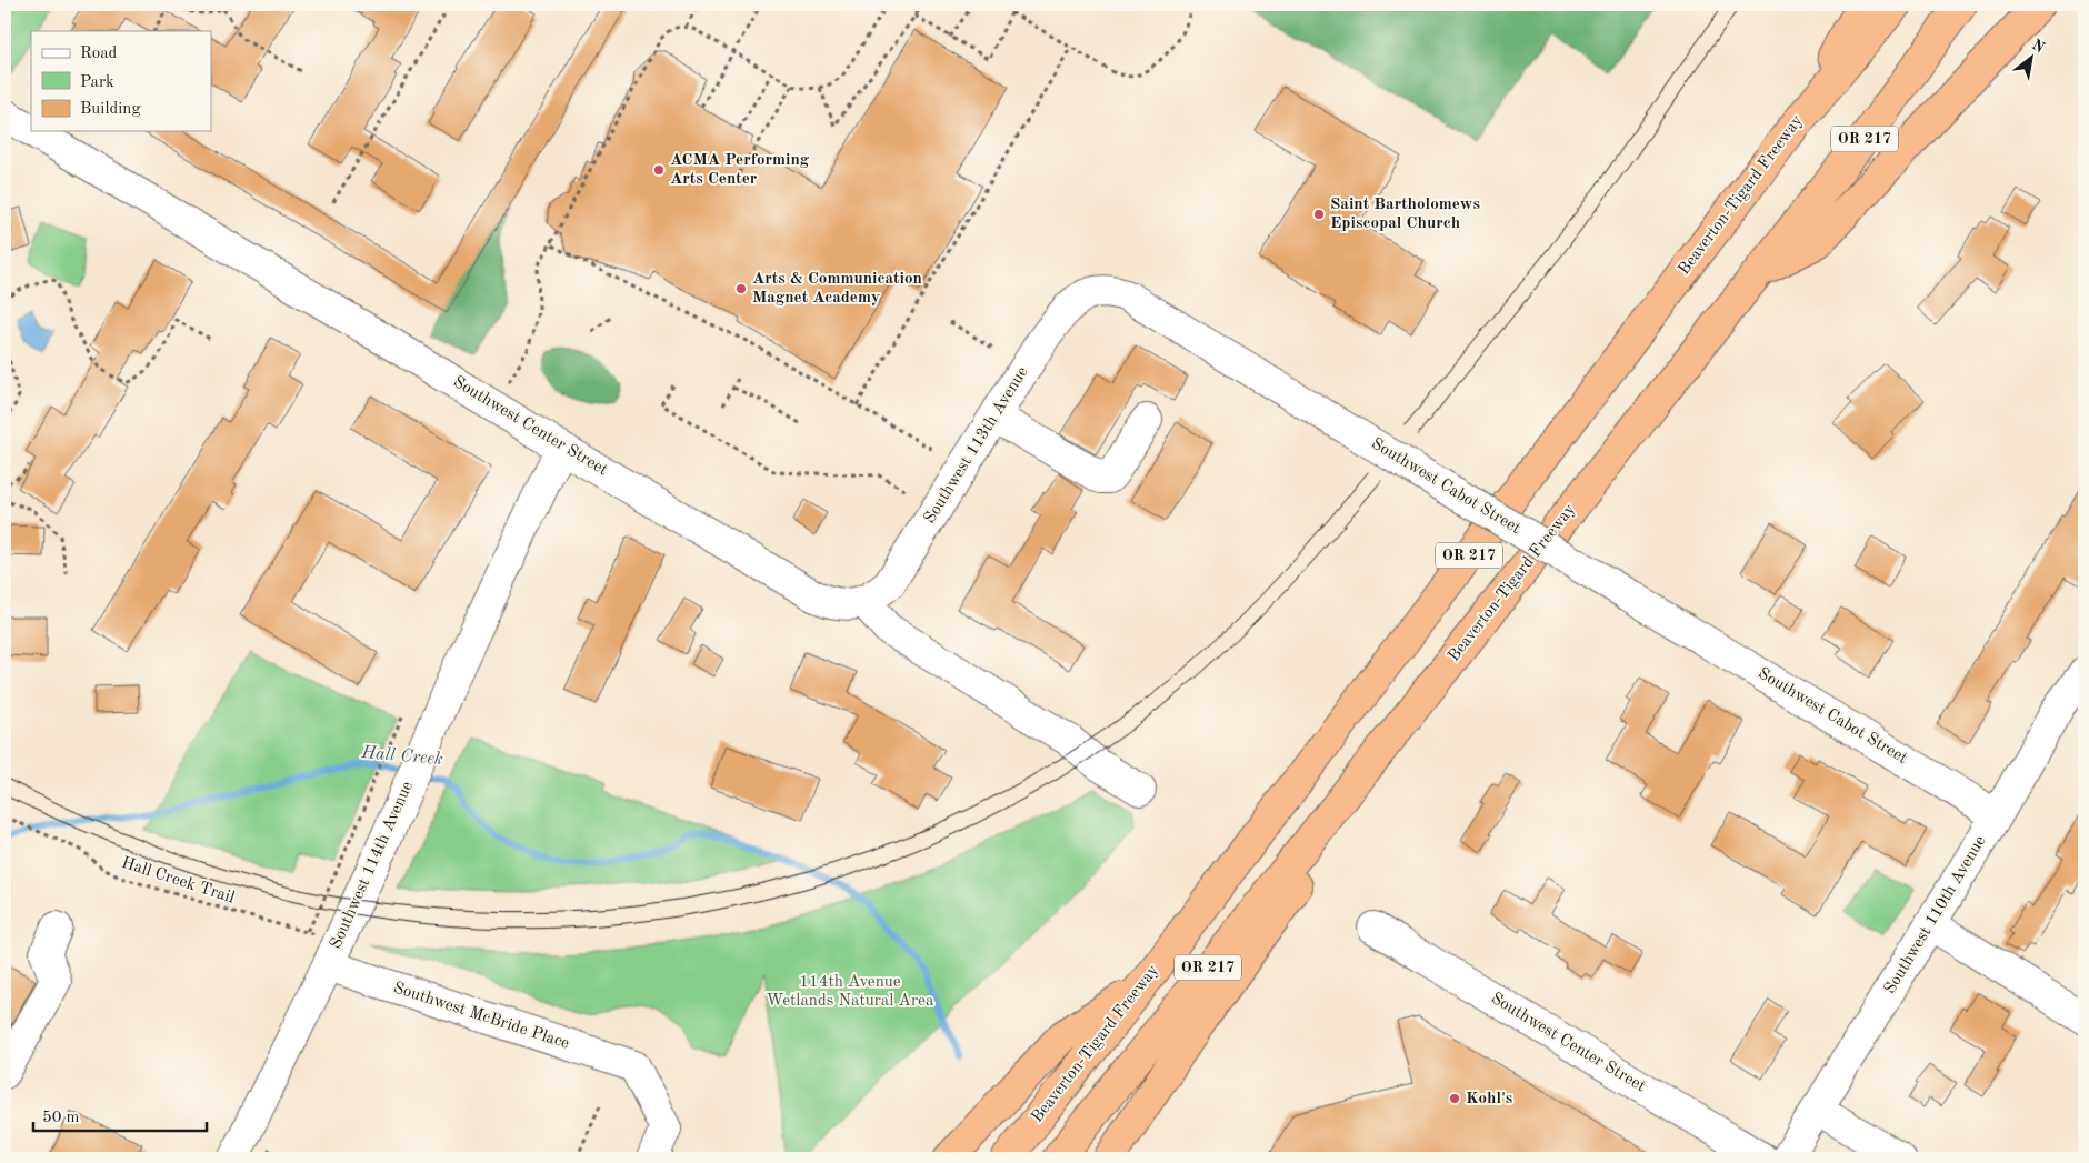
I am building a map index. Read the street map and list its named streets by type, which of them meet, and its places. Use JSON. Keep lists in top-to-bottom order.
{
  "streets": {
    "highway": ["OR 217", "Beaverton-Tigard Freeway"],
    "street": [
      "Southwest Center Street",
      "Southwest 113th Avenue",
      "Southwest Cabot Street",
      "Southwest 114th Avenue",
      "Southwest 110th Avenue",
      "Southwest McBride Place"
    ],
    "path": ["Hall Creek Trail"]
  },
  "crossings": [
    ["Southwest Center Street", "Southwest 113th Avenue"],
    ["Southwest Center Street", "Southwest 114th Avenue"],
    ["Southwest 113th Avenue", "Southwest Cabot Street"],
    ["Southwest Cabot Street", "Southwest 110th Avenue"],
    ["Southwest 114th Avenue", "Southwest McBride Place"]
  ],
  "water": ["Hall Creek"],
  "parks": ["114th Avenue Wetlands Natural Area"],
  "places": [
    "ACMA Performing Arts Center",
    "Saint Bartholomews Episcopal Church",
    "Arts & Communication Magnet Academy",
    "Kohl's"
  ],
  "legend": ["Road", "Park", "Building"],
  "scale_bar": "50 m",
  "north": "top right"
}
